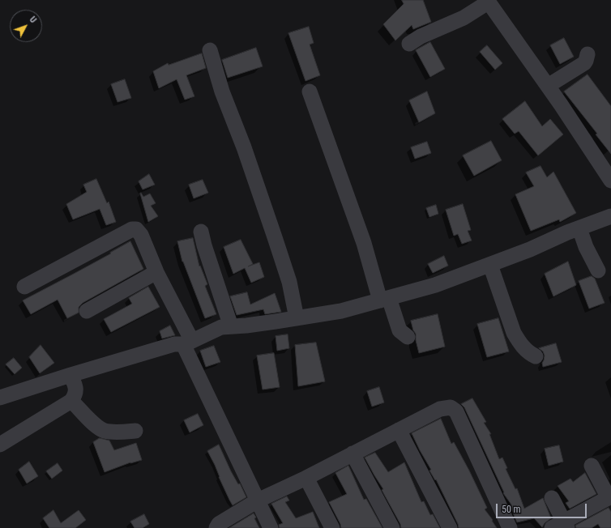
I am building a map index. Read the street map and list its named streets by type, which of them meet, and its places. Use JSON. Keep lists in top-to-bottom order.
{
  "scale_bar": "50 m",
  "north": "top right"
}
